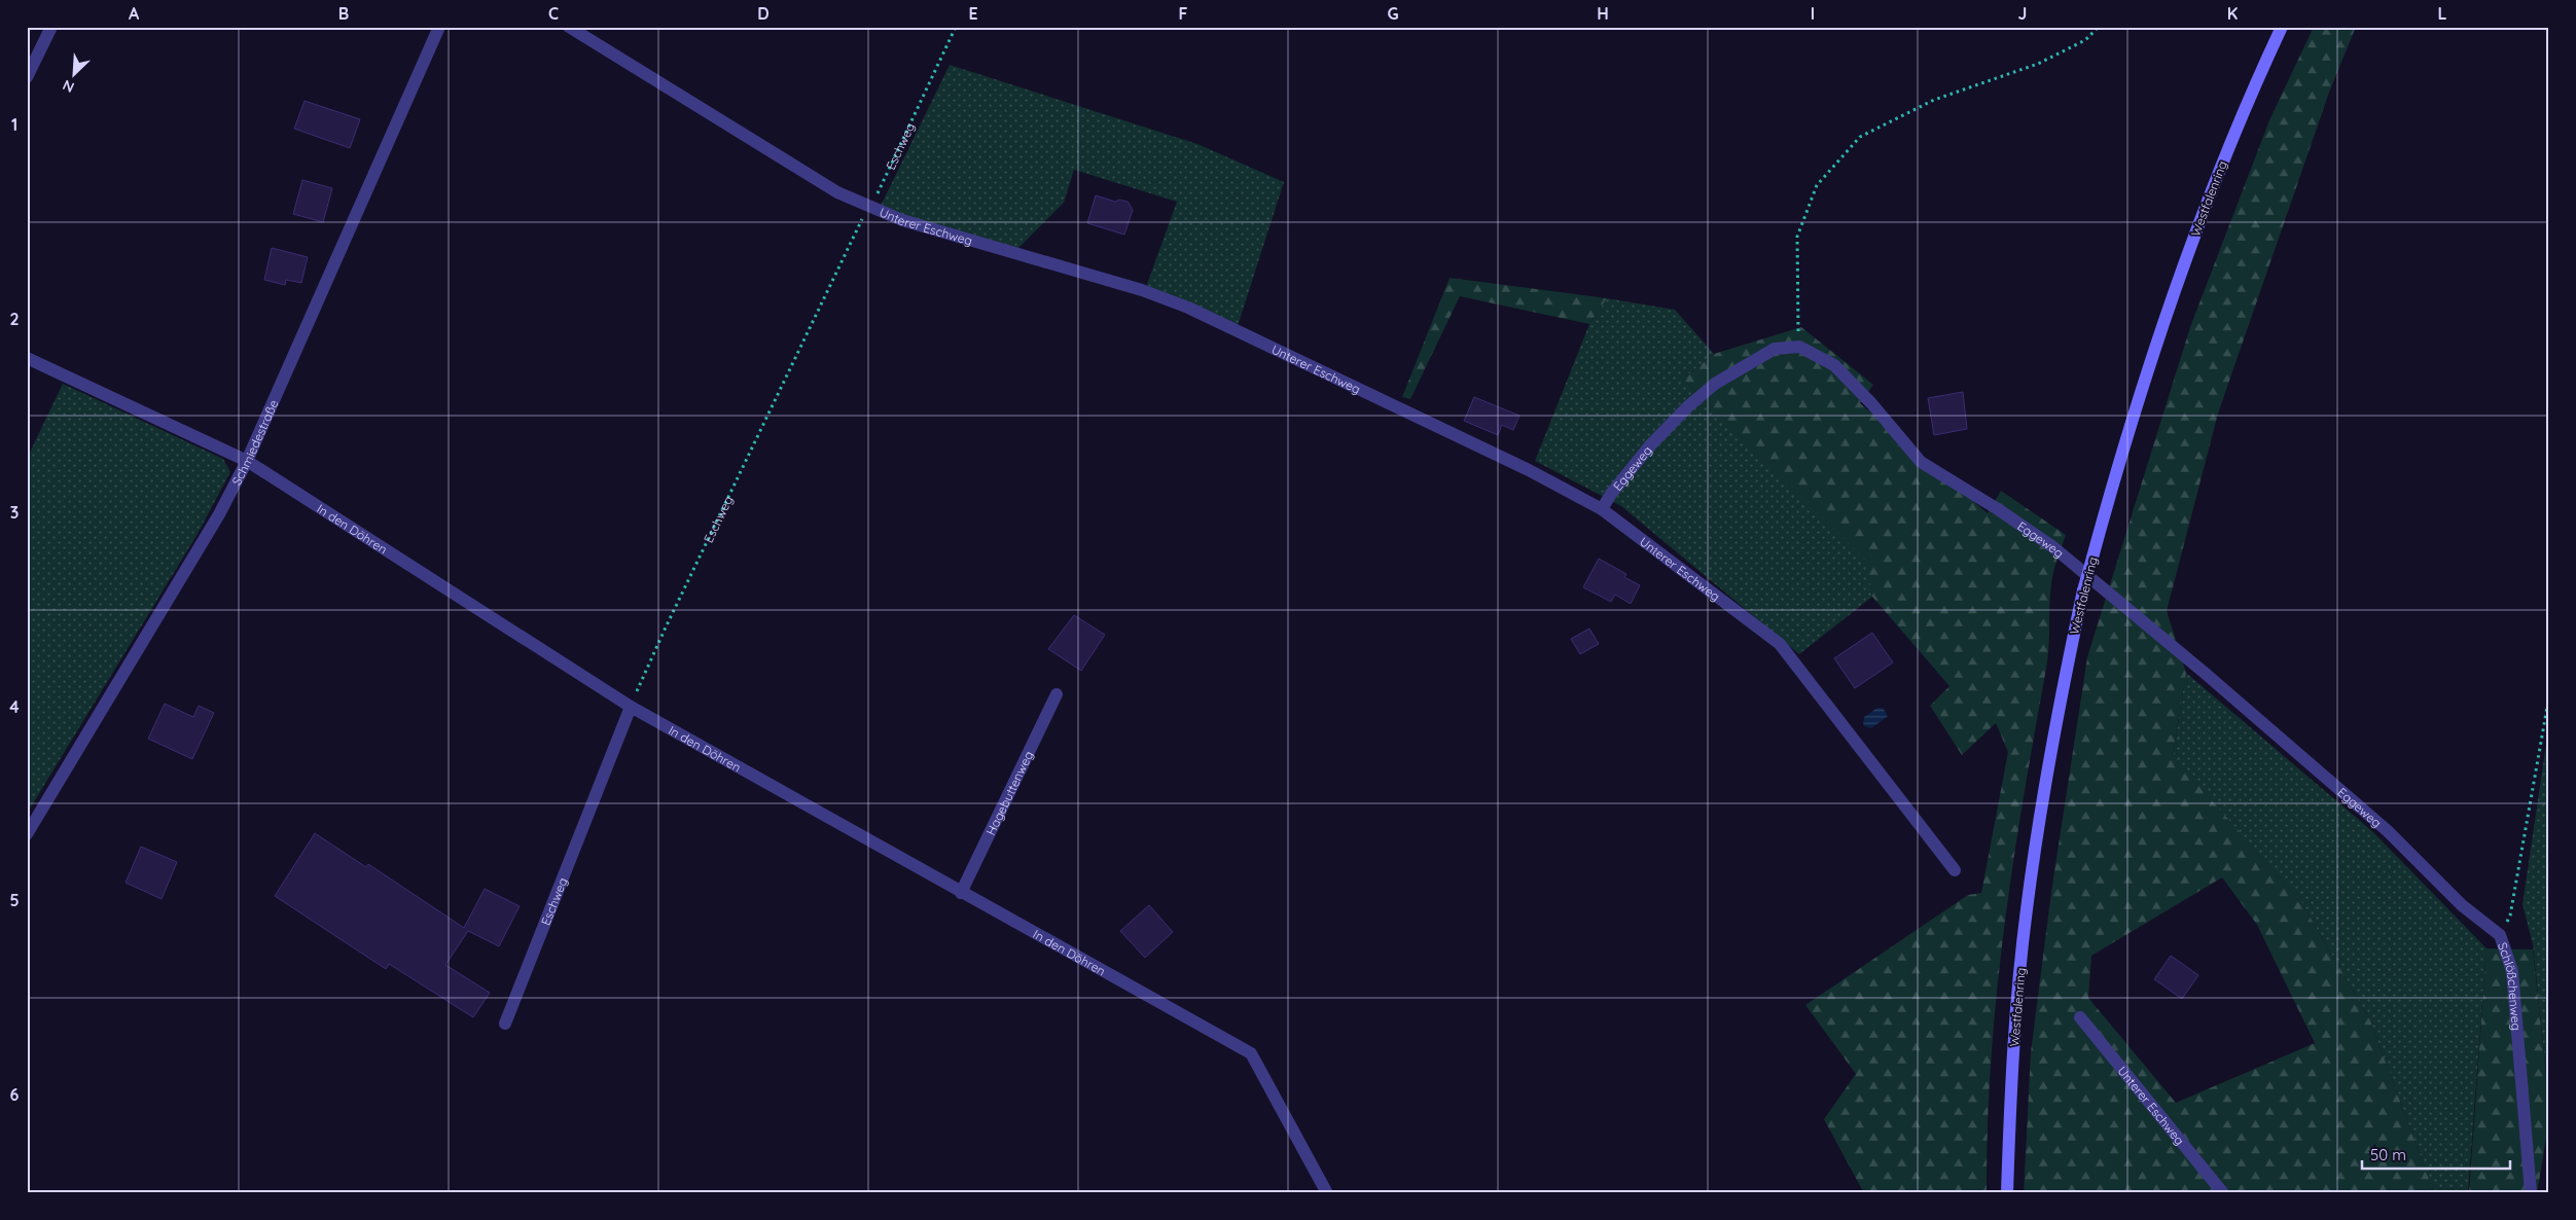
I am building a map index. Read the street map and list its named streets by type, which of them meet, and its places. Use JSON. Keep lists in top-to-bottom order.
{
  "streets": {
    "main road": ["Westfalenring"],
    "street": [
      "Eschweg",
      "Unterer Eschweg",
      "Schmiedestraße",
      "Eggeweg",
      "In den Döhren",
      "Hagebuttenweg",
      "Schlößchenweg"
    ]
  },
  "crossings": [
    ["Eschweg", "Unterer Eschweg"],
    ["Eschweg", "In den Döhren"],
    ["Unterer Eschweg", "Eggeweg"],
    ["Schmiedestraße", "In den Döhren"],
    ["Eggeweg", "Schlößchenweg"],
    ["In den Döhren", "Hagebuttenweg"]
  ],
  "scale_bar": "50 m",
  "north": "bottom left",
  "grid": {
    "columns": [
      "A",
      "B",
      "C",
      "D",
      "E",
      "F",
      "G",
      "H",
      "I",
      "J",
      "K",
      "L"
    ],
    "rows": [
      "1",
      "2",
      "3",
      "4",
      "5",
      "6"
    ]
  }
}
